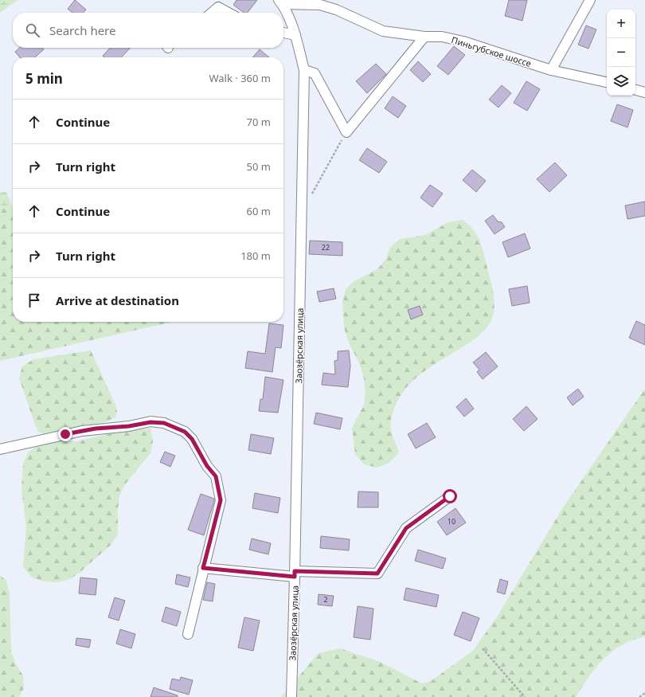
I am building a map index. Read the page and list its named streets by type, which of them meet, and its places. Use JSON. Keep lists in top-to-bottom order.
{
  "streets": {
    "street": ["Пиньгубское шоссе", "Заозёрская улица"]
  },
  "crossings": [
    ["Пиньгубское шоссе", "Заозёрская улица"]
  ],
  "house_numbers": ["22", "10", "2"],
  "page": {
    "map_buttons": ["+", "−"],
    "search": "Search here",
    "heading": ["5 min", "Walk · 360 m"],
    "list": [
      ["Continue", "70 m"],
      ["Turn right", "50 m"],
      ["Continue", "60 m"],
      ["Turn right", "180 m"],
      "Arrive at destination"
    ]
  }
}
